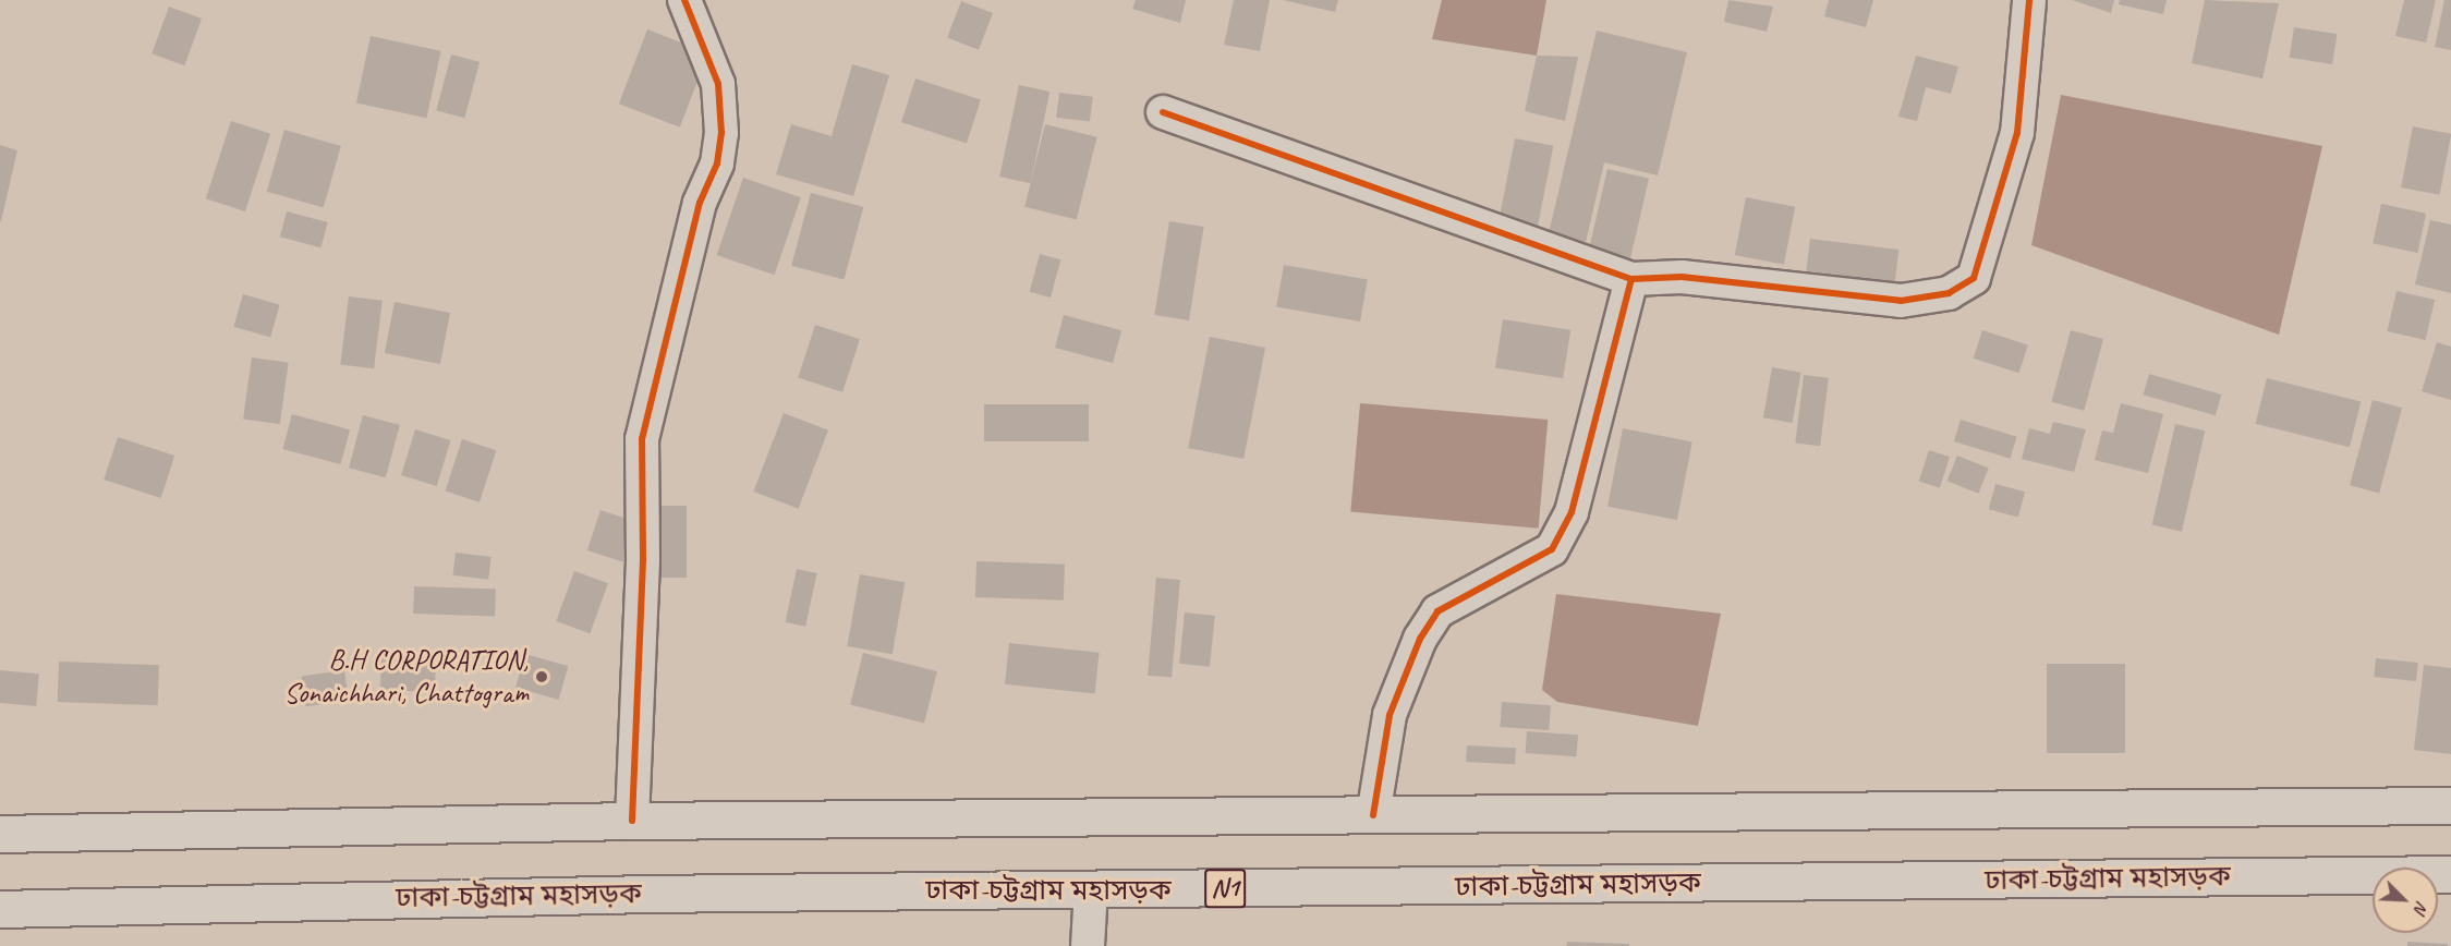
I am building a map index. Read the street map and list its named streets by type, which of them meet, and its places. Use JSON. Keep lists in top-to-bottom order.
{
  "streets": {
    "highway": ["ঢাকা-চট্টগ্রাম মহাসড়ক", "N1"]
  },
  "places": ["B.H CORPORATION, Sonaichhari, Chattogram"],
  "north": "bottom right"
}
